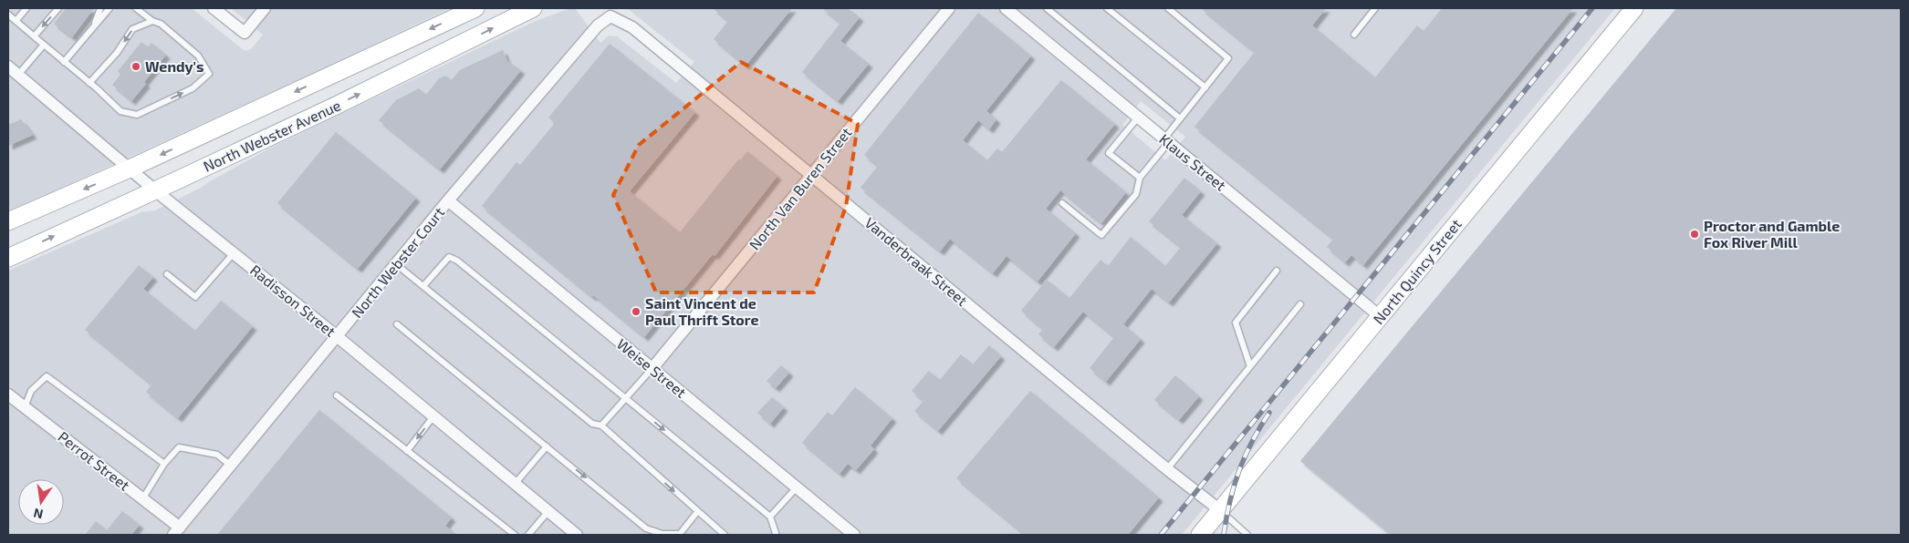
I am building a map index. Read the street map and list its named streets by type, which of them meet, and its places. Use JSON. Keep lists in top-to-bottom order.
{
  "streets": {
    "main road": ["North Webster Avenue", "North Quincy Street"],
    "street": [
      "Klaus Street",
      "North Van Buren Street",
      "Vanderbraak Street",
      "North Webster Court",
      "Radisson Street",
      "Weise Street",
      "Perrot Street"
    ]
  },
  "crossings": [
    ["North Webster Avenue", "Radisson Street"],
    ["Klaus Street", "North Quincy Street"],
    ["North Van Buren Street", "Vanderbraak Street"],
    ["North Van Buren Street", "Weise Street"],
    ["Vanderbraak Street", "North Webster Court"],
    ["Vanderbraak Street", "North Quincy Street"],
    ["North Webster Court", "Radisson Street"],
    ["North Webster Court", "Weise Street"],
    ["North Webster Court", "Perrot Street"]
  ],
  "places": ["Wendy's", "Proctor and Gamble Fox River Mill", "Saint Vincent de Paul Thrift Store"],
  "north": "bottom"
}
